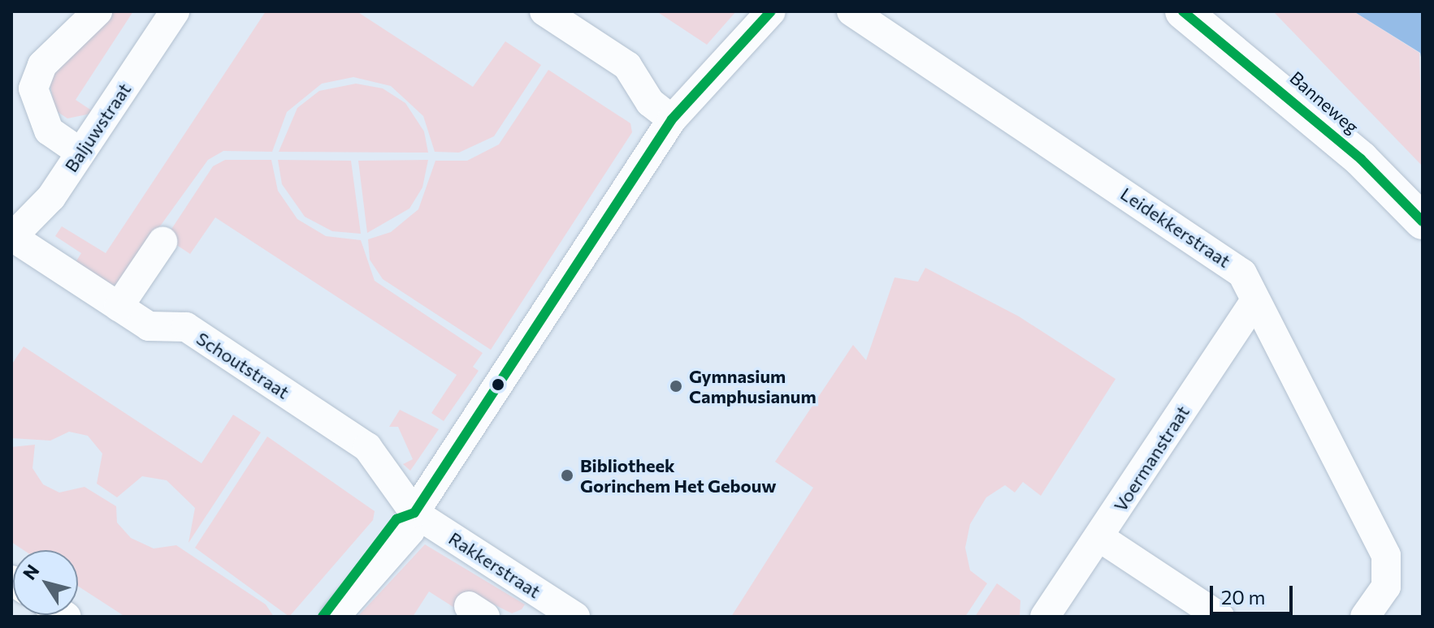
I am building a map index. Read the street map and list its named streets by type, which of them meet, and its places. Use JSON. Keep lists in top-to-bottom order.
{
  "streets": {
    "main road": ["Banneweg"],
    "street": [
      "Baljuwstraat",
      "Leidekkerstraat",
      "Schoutstraat",
      "Voermanstraat",
      "Rakkerstraat"
    ]
  },
  "crossings": [
    ["Baljuwstraat", "Schoutstraat"],
    ["Leidekkerstraat", "Voermanstraat"],
    ["Schoutstraat", "Rakkerstraat"]
  ],
  "places": ["Gymnasium Camphusianum", "Bibliotheek Gorinchem Het Gebouw"],
  "scale_bar": "20 m",
  "north": "top left"
}
